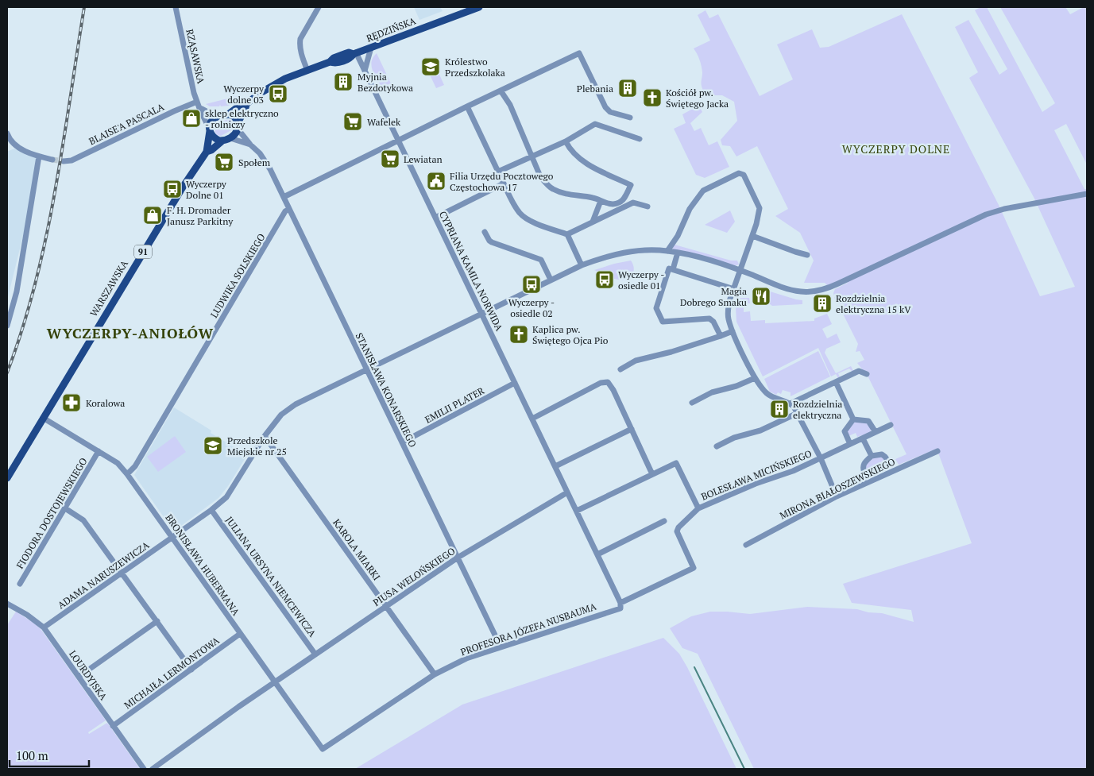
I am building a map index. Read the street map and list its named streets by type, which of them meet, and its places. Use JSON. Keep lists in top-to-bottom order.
{
  "streets": {
    "main road": ["RĘDZIŃSKA", "91", "WARSZAWSKA"],
    "street": [
      "RZĄSAWSKA",
      "BLAISE'A PASCALA",
      "CYPRIANA KAMILA NORWIDA",
      "LUDWIKA SOLSKIEGO",
      "STANISŁAWA KONARSKIEGO",
      "EMILII PLATER",
      "BOLESŁAWA MICIŃSKIEGO",
      "MIRONA BIAŁOSZEWSKIEGO",
      "FIODORA DOSTOJEWSKIEGO",
      "KAROLA MIARKI",
      "BRONISŁAWA HUBERMANA",
      "ADAMA NARUSZEWICZA",
      "JULIANA URSYNA NIEMCEWICZA",
      "PIUSA WELOŃSKIEGO",
      "PROFESORA JÓZEFA NUSBAUMA",
      "MICHAIŁA LERMONTOWA",
      "LOURDYJSKA"
    ]
  },
  "crossings": [
    ["RĘDZIŃSKA", "CYPRIANA KAMILA NORWIDA"],
    ["RZĄSAWSKA", "BLAISE'A PASCALA"],
    ["RZĄSAWSKA", "91"],
    ["RZĄSAWSKA", "WARSZAWSKA"],
    ["RZĄSAWSKA", "STANISŁAWA KONARSKIEGO"],
    ["91", "WARSZAWSKA"],
    ["91", "STANISŁAWA KONARSKIEGO"],
    ["CYPRIANA KAMILA NORWIDA", "EMILII PLATER"],
    ["CYPRIANA KAMILA NORWIDA", "ADAMA NARUSZEWICZA"],
    ["CYPRIANA KAMILA NORWIDA", "PIUSA WELOŃSKIEGO"],
    ["CYPRIANA KAMILA NORWIDA", "PROFESORA JÓZEFA NUSBAUMA"],
    ["LUDWIKA SOLSKIEGO", "STANISŁAWA KONARSKIEGO"],
    ["LUDWIKA SOLSKIEGO", "BRONISŁAWA HUBERMANA"],
    ["WARSZAWSKA", "STANISŁAWA KONARSKIEGO"],
    ["WARSZAWSKA", "BRONISŁAWA HUBERMANA"],
    ["STANISŁAWA KONARSKIEGO", "EMILII PLATER"],
    ["STANISŁAWA KONARSKIEGO", "ADAMA NARUSZEWICZA"],
    ["STANISŁAWA KONARSKIEGO", "PIUSA WELOŃSKIEGO"],
    ["STANISŁAWA KONARSKIEGO", "PROFESORA JÓZEFA NUSBAUMA"],
    ["FIODORA DOSTOJEWSKIEGO", "BRONISŁAWA HUBERMANA"],
    ["KAROLA MIARKI", "ADAMA NARUSZEWICZA"],
    ["KAROLA MIARKI", "PIUSA WELOŃSKIEGO"],
    ["KAROLA MIARKI", "PROFESORA JÓZEFA NUSBAUMA"],
    ["BRONISŁAWA HUBERMANA", "ADAMA NARUSZEWICZA"],
    ["BRONISŁAWA HUBERMANA", "PIUSA WELOŃSKIEGO"],
    ["BRONISŁAWA HUBERMANA", "PROFESORA JÓZEFA NUSBAUMA"],
    ["BRONISŁAWA HUBERMANA", "MICHAIŁA LERMONTOWA"],
    ["ADAMA NARUSZEWICZA", "JULIANA URSYNA NIEMCEWICZA"],
    ["ADAMA NARUSZEWICZA", "LOURDYJSKA"],
    ["JULIANA URSYNA NIEMCEWICZA", "PIUSA WELOŃSKIEGO"],
    ["MICHAIŁA LERMONTOWA", "LOURDYJSKA"]
  ],
  "districts": ["WYCZERPY DOLNE", "WYCZERPY-ANIOŁÓW"],
  "places": {
    "school or university": ["Królestwo Przedszkolaka", "Przedszkole Miejskie nr 25"],
    "building": [
      "Myjnia Bezdotykowa",
      "Plebania",
      "Rozdzielnia elektryczna 15 kV",
      "Rozdzielnia elektryczna"
    ],
    "bus stop": [
      "Wyczerpy dolne 03",
      "Wyczerpy Dolne 01",
      "Wyczerpy - osiedle 01",
      "Wyczerpy - osiedle 02"
    ],
    "church": ["Kościół pw. Świętego Jacka", "Kaplica pw. Świętego Ojca Pio"],
    "shop": ["sklep elektryczno - rolniczy", "F. H. Dromader Janusz Parkitny"],
    "supermarket": ["Wafelek", "Lewiatan", "Społem"],
    "public building": ["Filia Urzędu Pocztowego Częstochowa 17"],
    "restaurant": ["Magia Dobrego Smaku"],
    "pharmacy": ["Koralowa"]
  },
  "scale_bar": "100 m"
}
